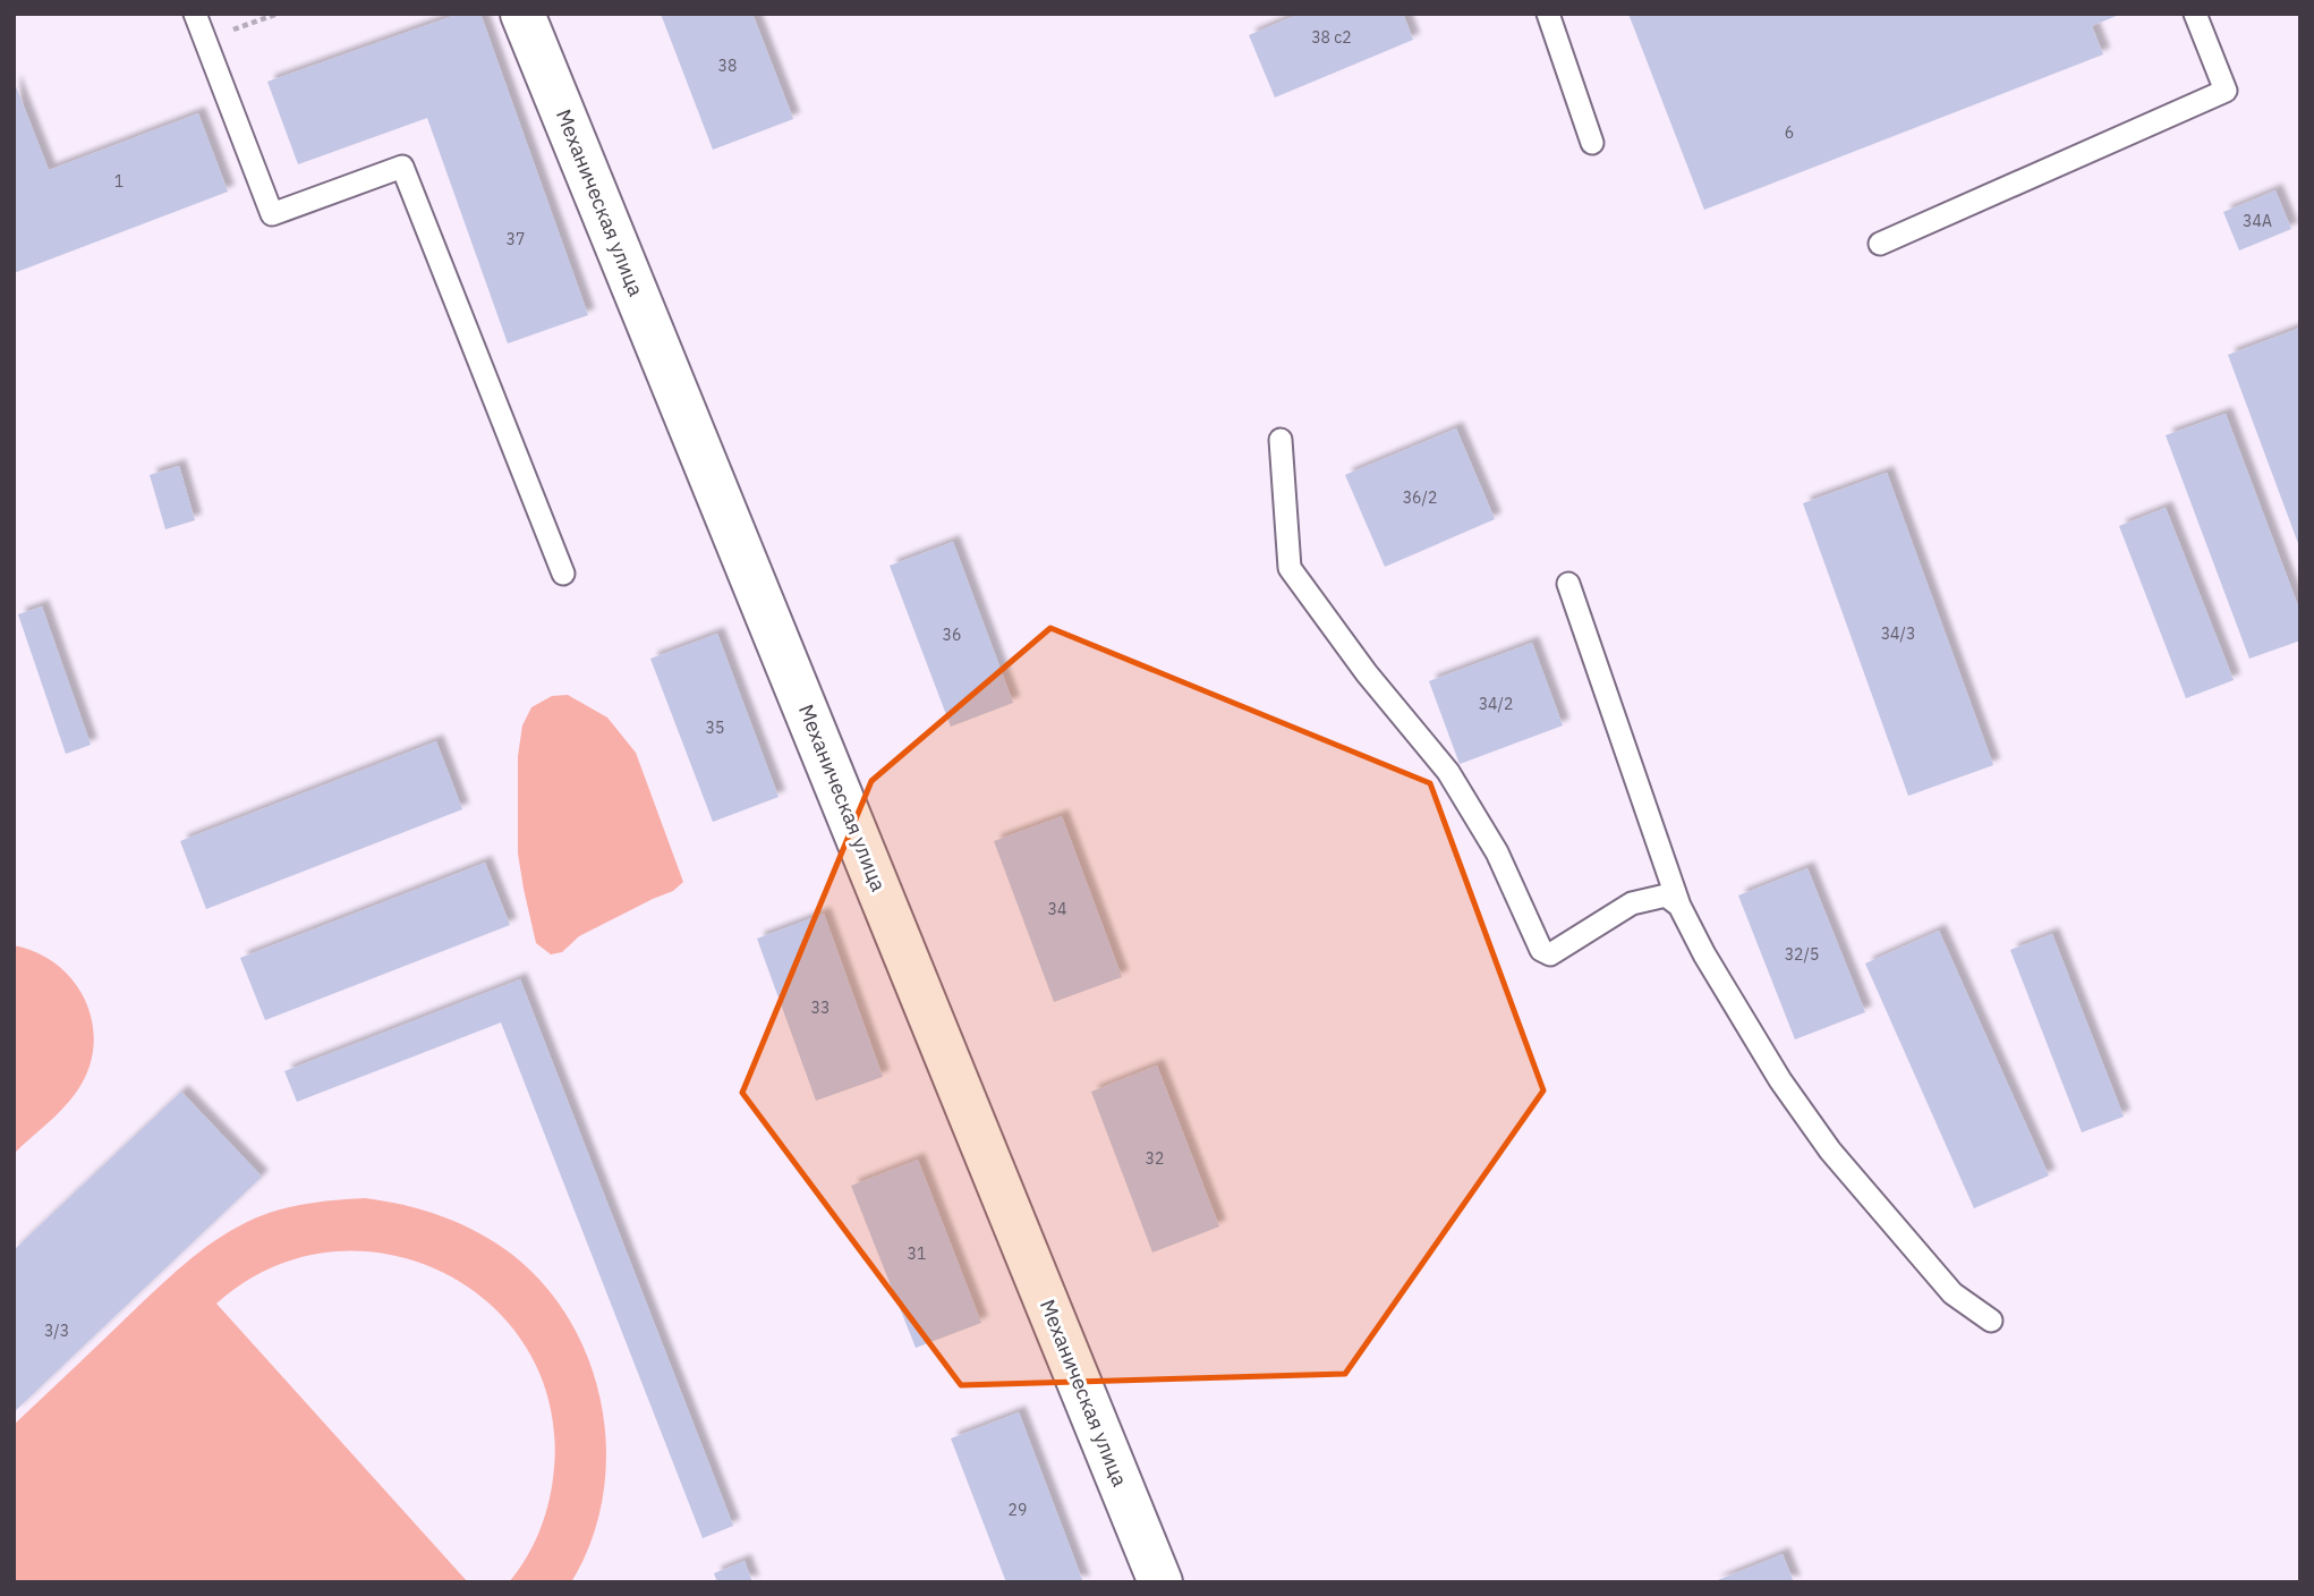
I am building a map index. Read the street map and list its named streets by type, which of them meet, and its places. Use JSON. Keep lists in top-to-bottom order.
{
  "streets": {
    "street": ["Механическая улица"]
  },
  "house_numbers": [
    "38 с2",
    "38",
    "6",
    "1",
    "34А",
    "37",
    "36/2",
    "34/3",
    "36",
    "34/2",
    "35",
    "34",
    "32/5",
    "33",
    "32",
    "31",
    "3/3",
    "29"
  ]
}
